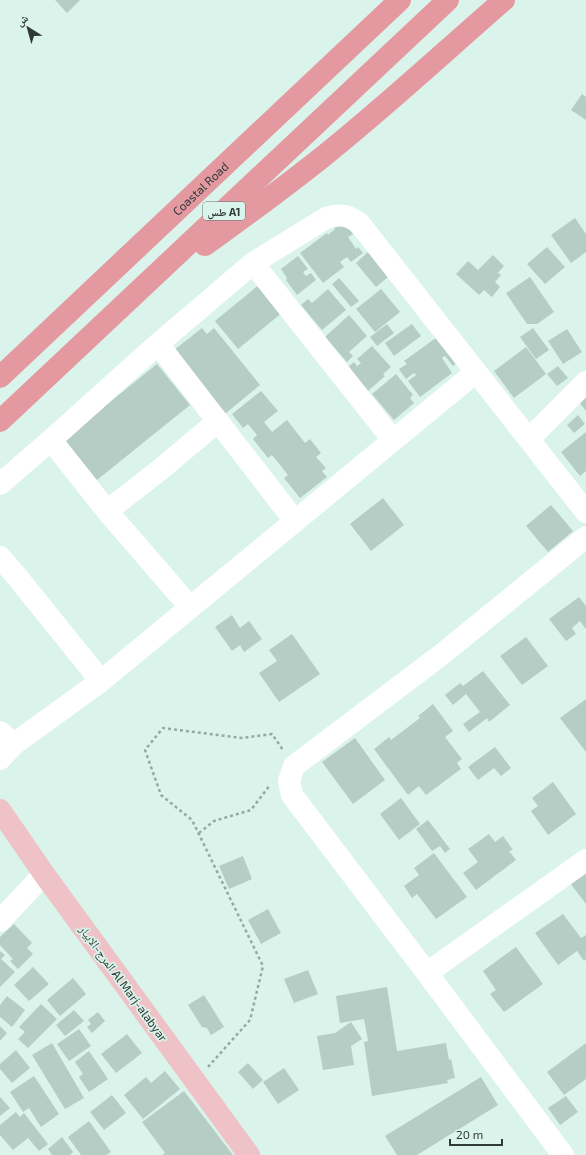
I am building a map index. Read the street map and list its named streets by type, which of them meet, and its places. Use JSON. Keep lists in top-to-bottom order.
{
  "streets": {
    "highway": ["Coastal Road", "طس A1"],
    "main road": ["المرج-الابيار Al Marj-alabyar"]
  },
  "scale_bar": "20 m",
  "north": "top left"
}
